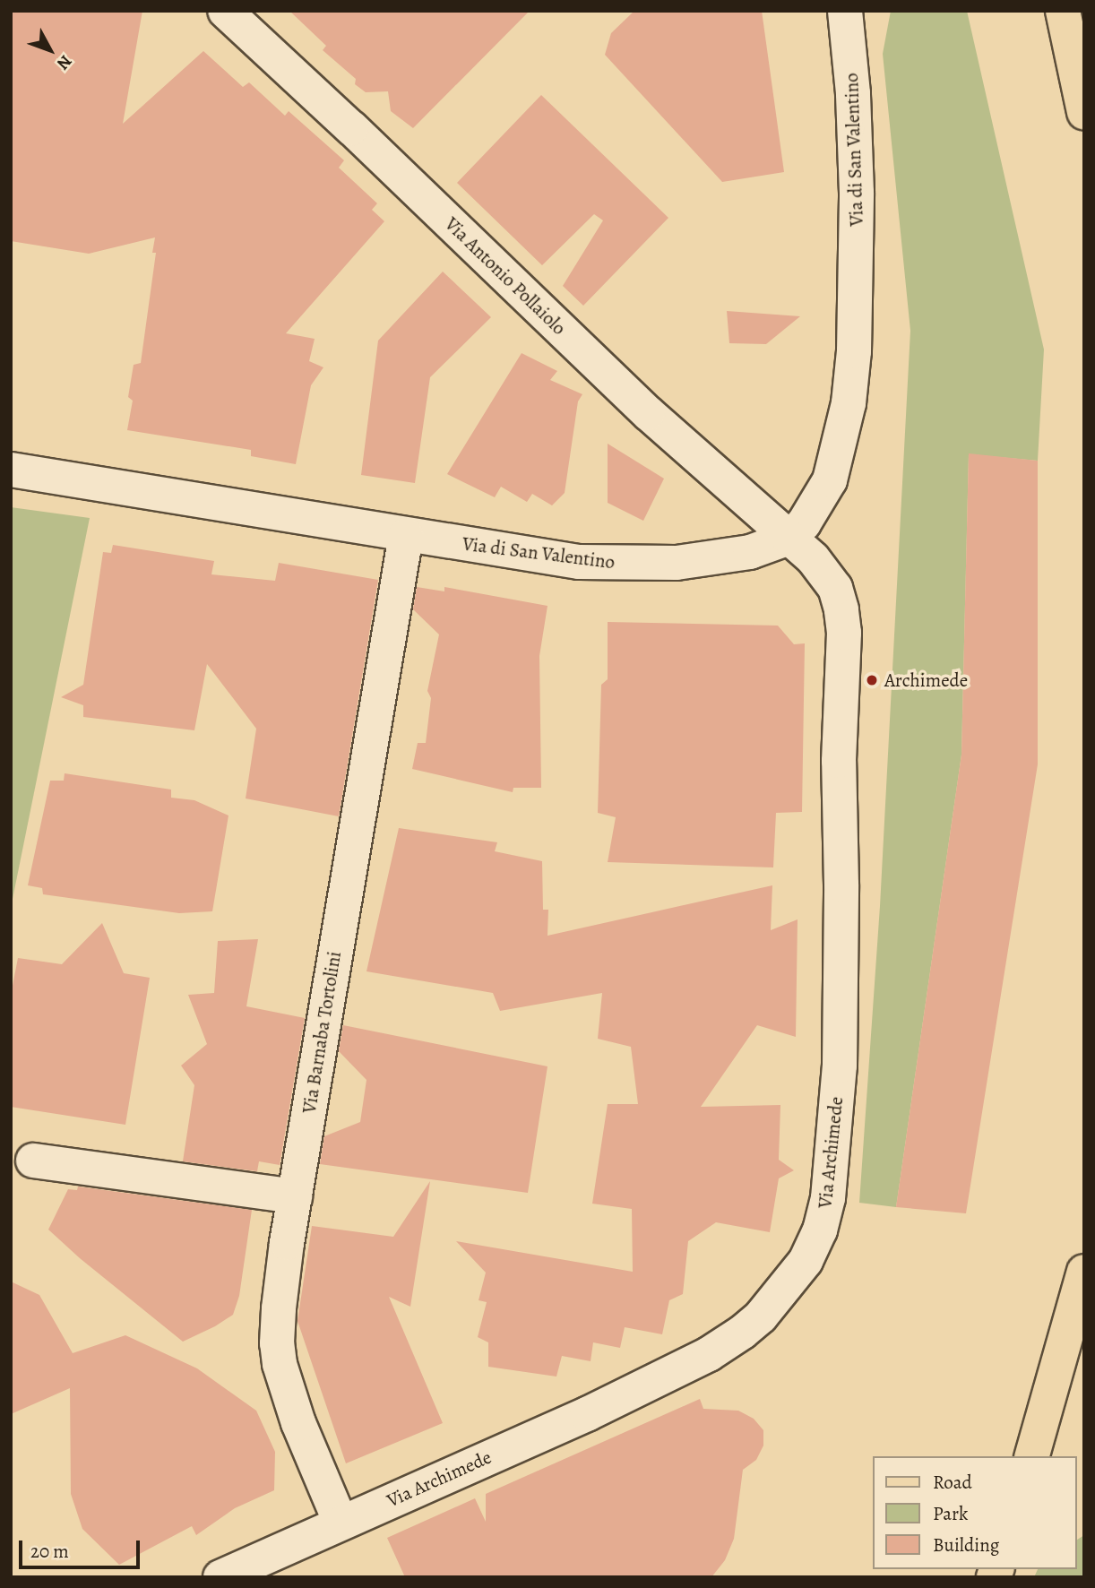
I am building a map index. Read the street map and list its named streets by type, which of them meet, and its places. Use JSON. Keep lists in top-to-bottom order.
{
  "streets": {
    "street": [
      "Via di San Valentino",
      "Via Antonio Pollaiolo",
      "Via Barnaba Tortolini",
      "Via Archimede"
    ]
  },
  "crossings": [
    ["Via di San Valentino", "Via Antonio Pollaiolo"],
    ["Via di San Valentino", "Via Barnaba Tortolini"],
    ["Via di San Valentino", "Via Archimede"],
    ["Via Antonio Pollaiolo", "Via Archimede"],
    ["Via Barnaba Tortolini", "Via Archimede"]
  ],
  "places": ["Archimede"],
  "legend": ["Road", "Park", "Building"],
  "scale_bar": "20 m",
  "north": "bottom right"
}
